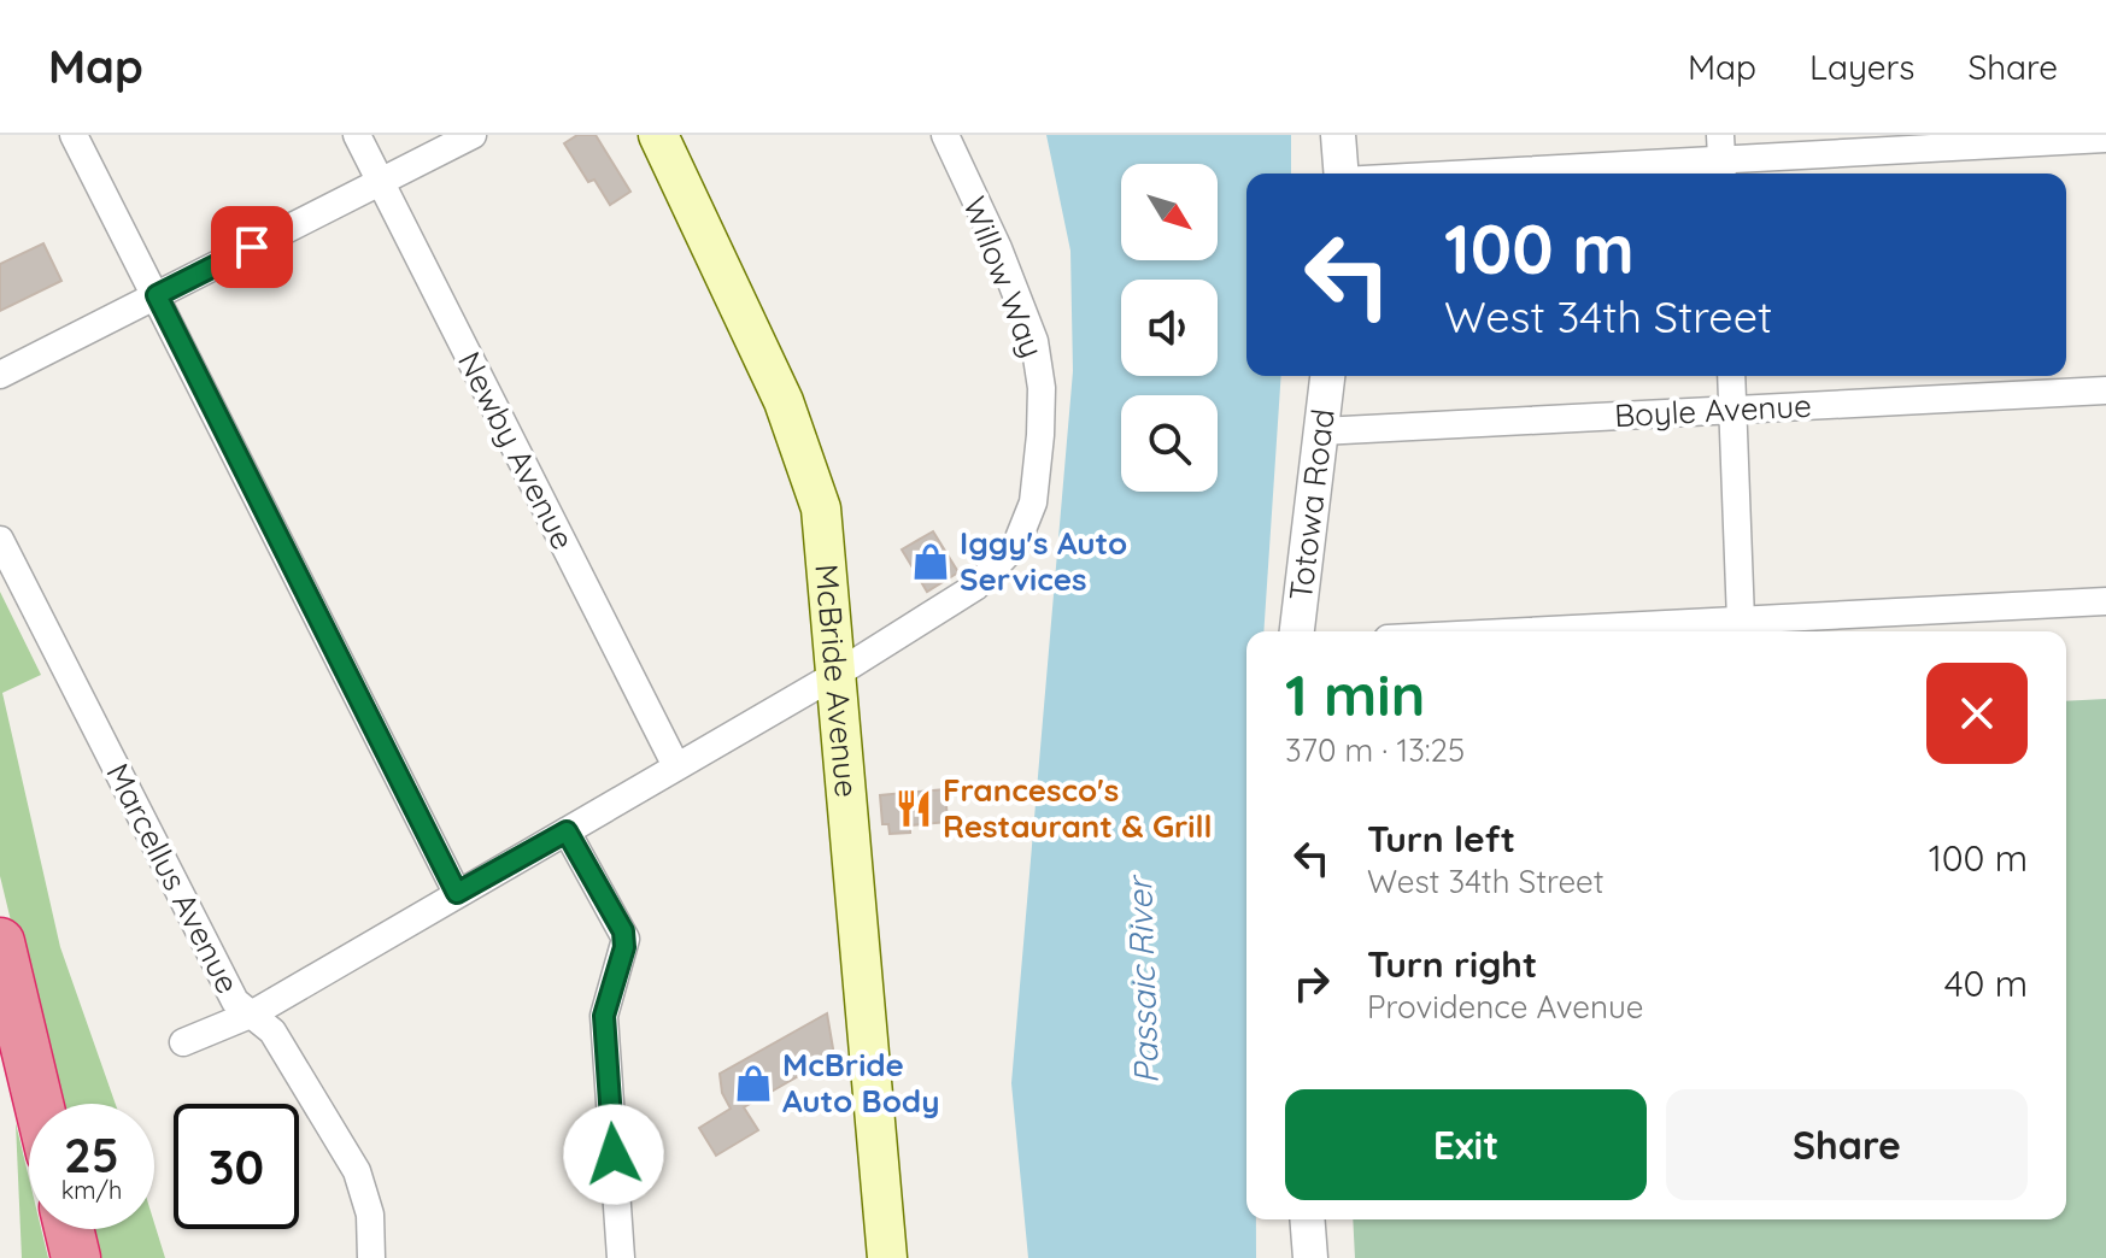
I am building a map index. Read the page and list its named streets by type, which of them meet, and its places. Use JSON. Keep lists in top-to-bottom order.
{
  "streets": {
    "main road": ["McBride Avenue"],
    "street": [
      "Willow Way",
      "Boyle Avenue",
      "Newby Avenue",
      "Totowa Road",
      "Marcellus Avenue"
    ]
  },
  "crossings": [
    ["Willow Way", "Newby Avenue"],
    ["Willow Way", "McBride Avenue"],
    ["Willow Way", "Marcellus Avenue"],
    ["Boyle Avenue", "Totowa Road"]
  ],
  "water": ["Passaic River"],
  "places": {
    "shop": ["Iggy's Auto Services", "McBride Auto Body"],
    "restaurant": ["Francesco's Restaurant & Grill"]
  },
  "north": "bottom right",
  "page": {
    "header": "Map",
    "nav": ["Map", "Layers", "Share"],
    "turn": ["100 m", "West 34th Street"],
    "heading": ["1 min", "370 m · 13:25"],
    "list": [
      {
        "name": "Turn left",
        "note": "West 34th Street",
        "value": "100 m"
      },
      {
        "name": "Turn right",
        "note": "Providence Avenue",
        "value": "40 m"
      }
    ],
    "buttons": ["Exit", "Share"],
    "speed": "25 km/h",
    "limit": "30"
  }
}
